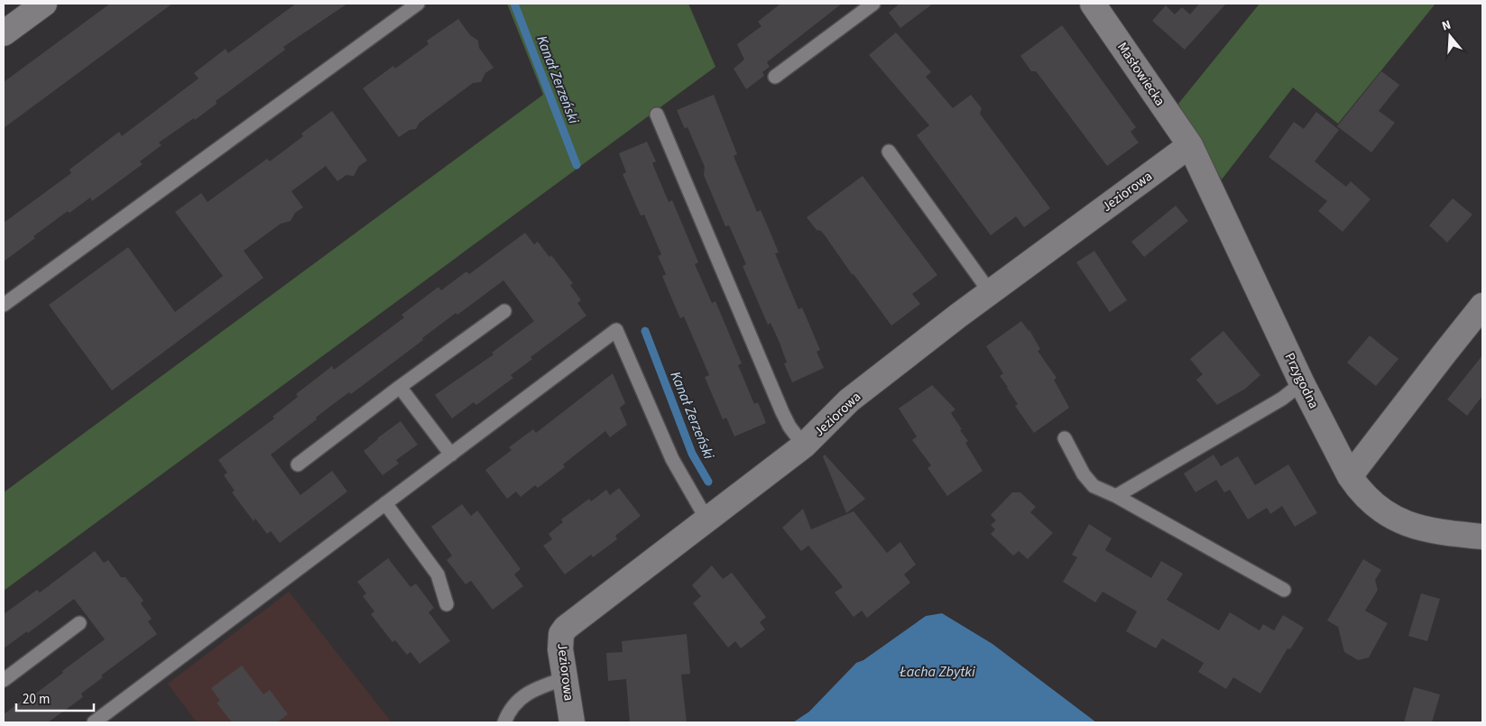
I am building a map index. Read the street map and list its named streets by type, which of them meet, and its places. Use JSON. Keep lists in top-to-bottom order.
{
  "streets": {
    "street": ["Masłowiecka", "Jeziorowa", "Przygodna"]
  },
  "crossings": [
    ["Masłowiecka", "Jeziorowa"],
    ["Masłowiecka", "Przygodna"],
    ["Jeziorowa", "Przygodna"]
  ],
  "water": ["Kanał Zerzeński", "Łacha Zbytki"],
  "scale_bar": "20 m",
  "north": "top"
}
